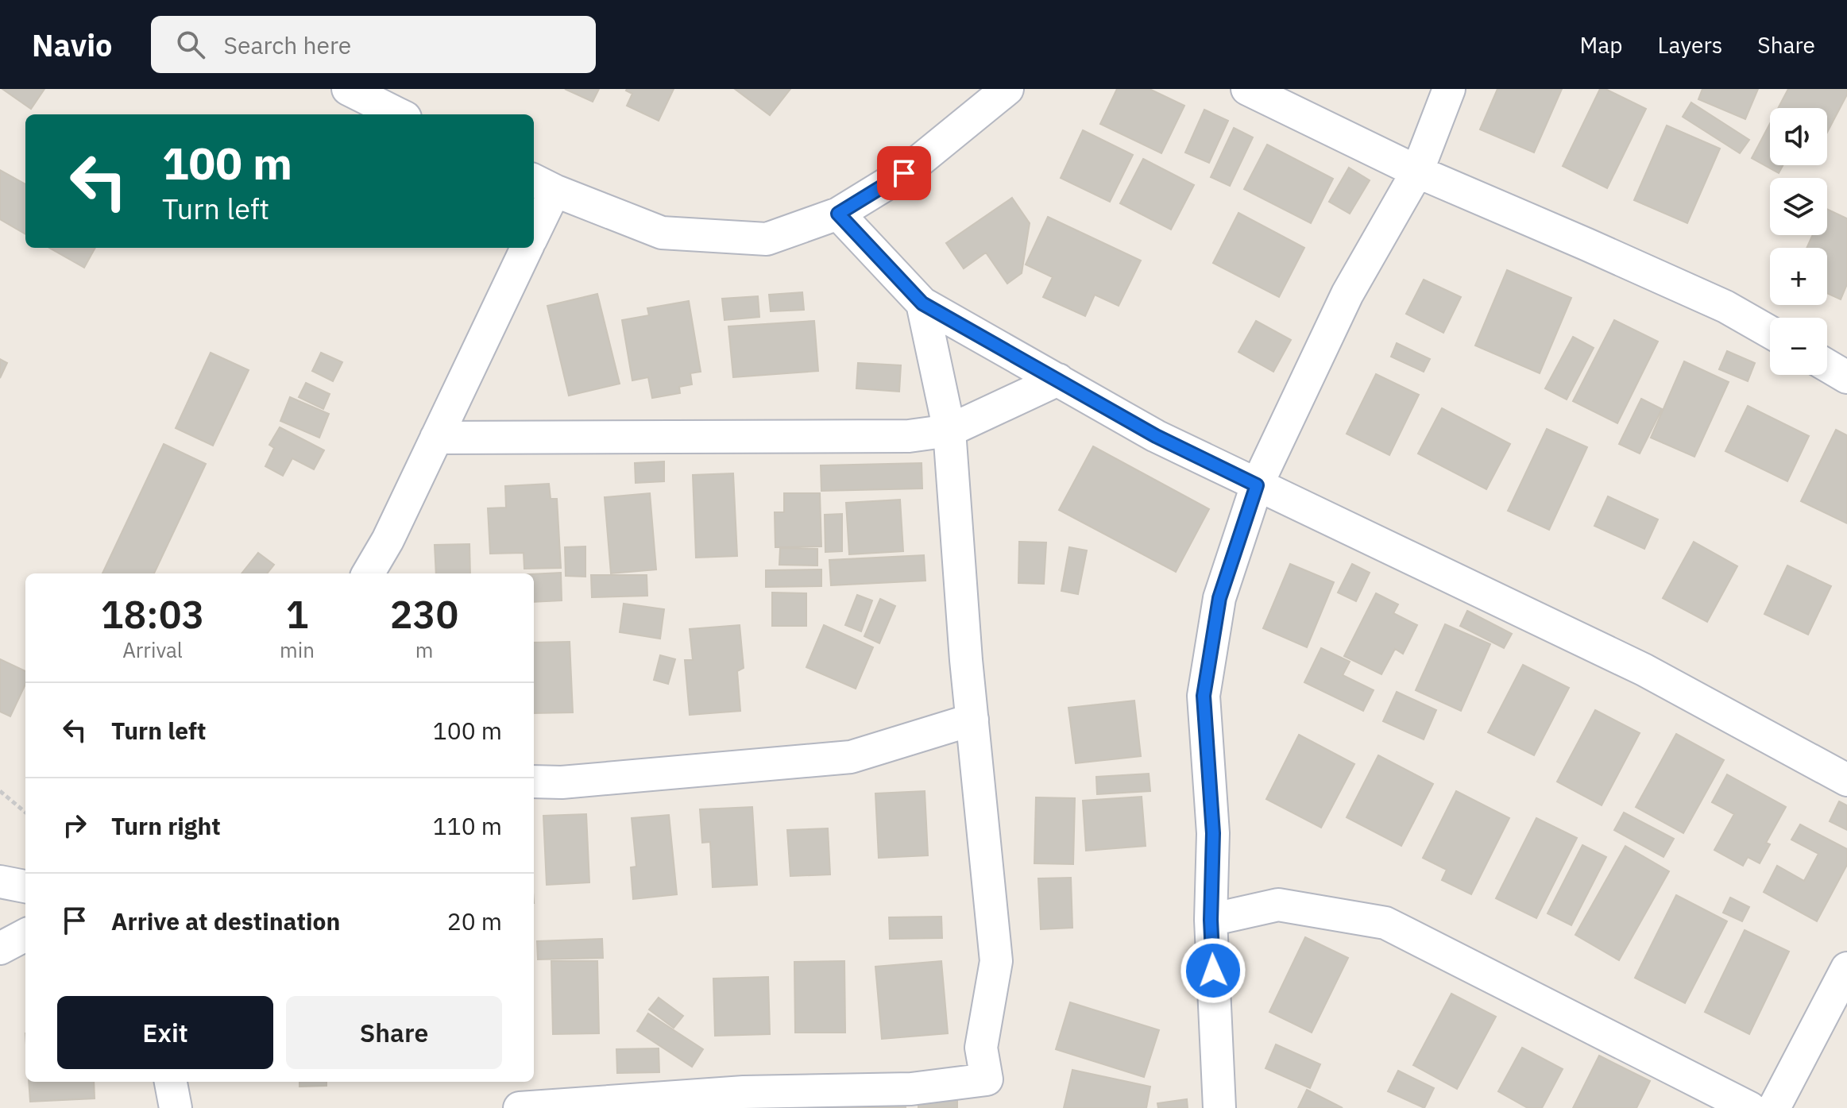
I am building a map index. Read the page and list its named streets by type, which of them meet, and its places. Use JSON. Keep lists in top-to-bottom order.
{
  "page": {
    "header": "Navio",
    "search": "Search here",
    "nav": ["Map", "Layers", "Share"],
    "map_buttons": ["+", "−"],
    "turn": ["100 m", "Turn left"],
    "eta": [
      "18:03",
      "Arrival",
      "1",
      "min",
      "230",
      "m"
    ],
    "list": [
      {
        "name": "Turn left",
        "value": "100 m"
      },
      {
        "name": "Turn right",
        "value": "110 m"
      },
      {
        "name": "Arrive at destination",
        "value": "20 m"
      }
    ],
    "buttons": ["Exit", "Share"]
  }
}
